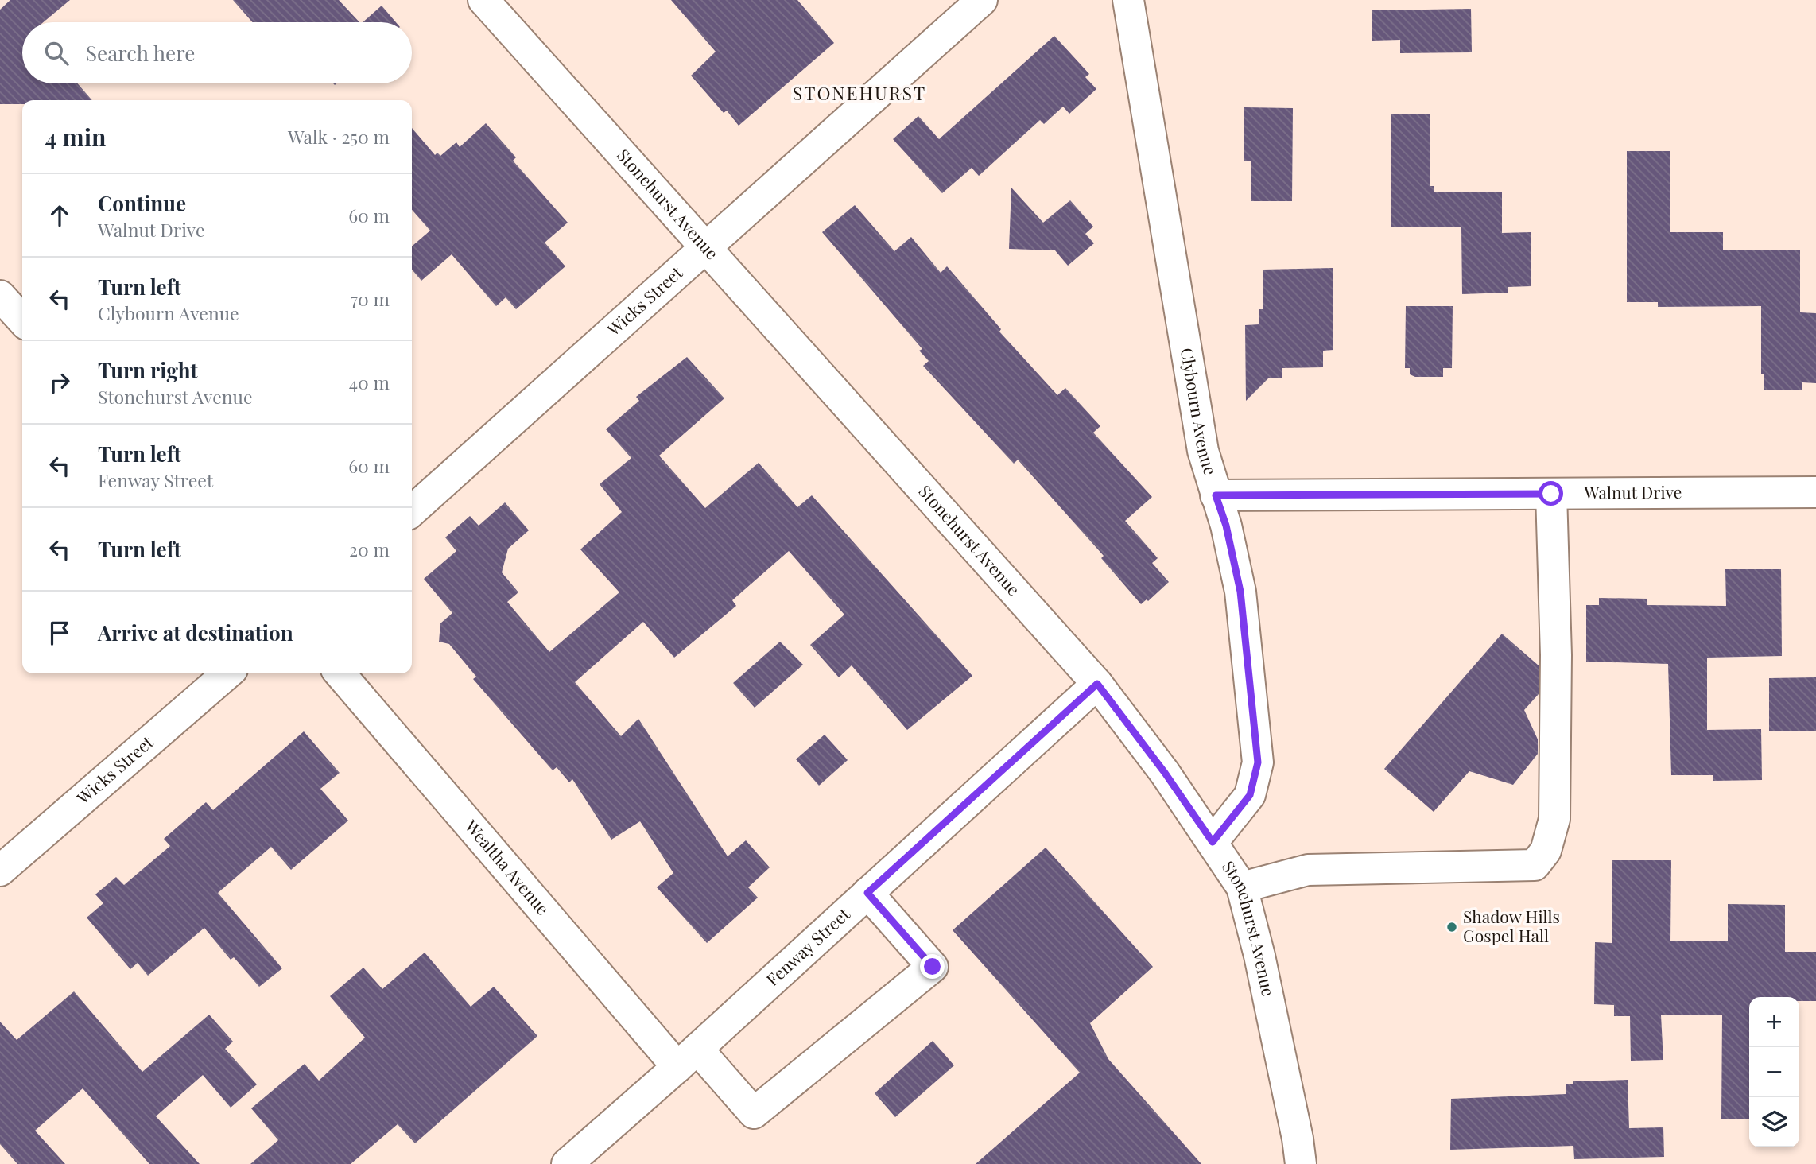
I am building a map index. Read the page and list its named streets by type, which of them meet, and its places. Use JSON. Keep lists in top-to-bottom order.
{
  "streets": {
    "street": [
      "Stonehurst Avenue",
      "Wicks Street",
      "Clybourn Avenue",
      "Walnut Drive",
      "Wealtha Avenue",
      "Fenway Street"
    ]
  },
  "crossings": [
    ["Stonehurst Avenue", "Wicks Street"],
    ["Stonehurst Avenue", "Clybourn Avenue"],
    ["Stonehurst Avenue", "Fenway Street"],
    ["Clybourn Avenue", "Walnut Drive"],
    ["Wealtha Avenue", "Fenway Street"]
  ],
  "districts": ["STONEHURST"],
  "places": ["Shadow Hills Gospel Hall"],
  "page": {
    "search": "Search here",
    "heading": ["4 min", "Walk · 250 m"],
    "list": [
      ["Continue", "Walnut Drive", "60 m"],
      ["Turn left", "Clybourn Avenue", "70 m"],
      ["Turn right", "Stonehurst Avenue", "40 m"],
      ["Turn left", "Fenway Street", "60 m"],
      ["Turn left", "20 m"],
      "Arrive at destination"
    ],
    "map_buttons": ["+", "−"]
  }
}
